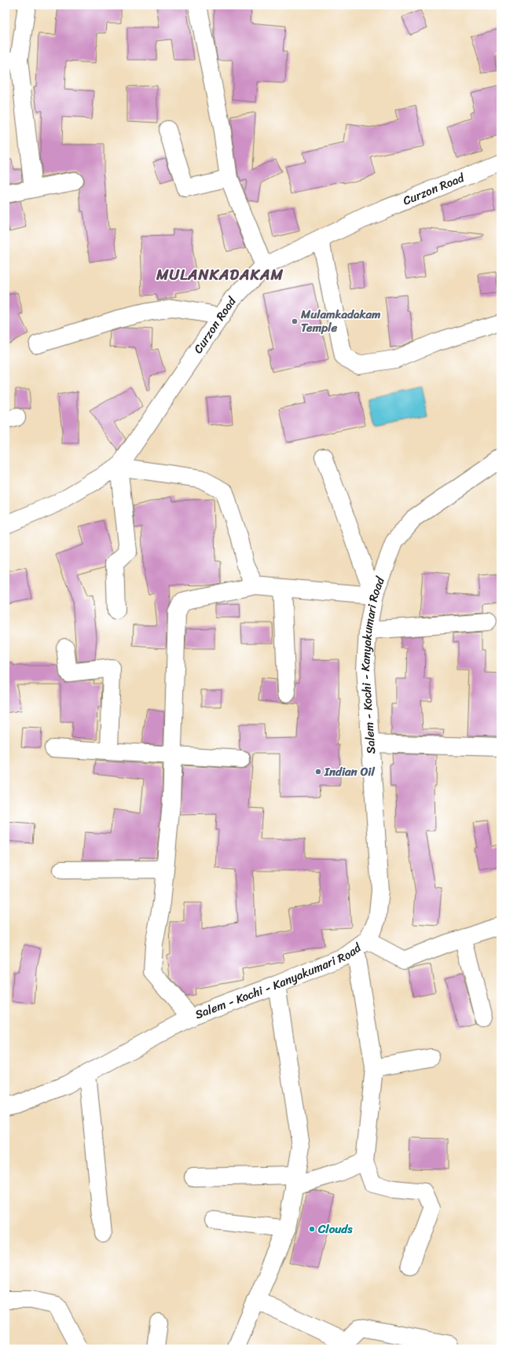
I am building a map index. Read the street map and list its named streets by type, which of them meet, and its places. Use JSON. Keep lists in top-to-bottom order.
{
  "streets": {
    "street": ["Curzon Road", "Salem - Kochi - Kanyakumari Road"]
  },
  "districts": ["MULANKADAKAM"],
  "places": ["Mulamkadakam Temple", "Indian Oil", "Clouds"]
}
